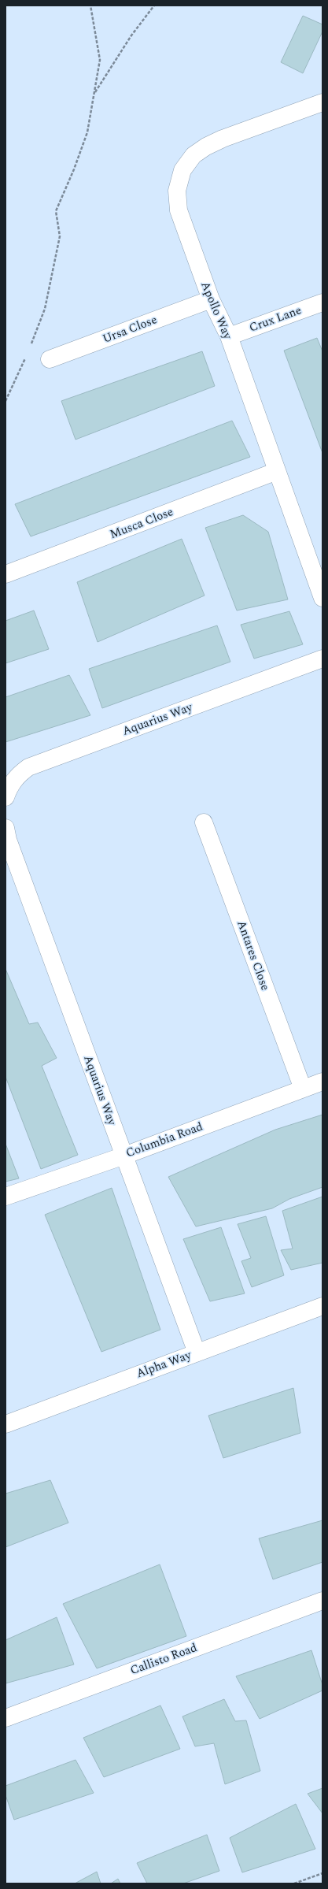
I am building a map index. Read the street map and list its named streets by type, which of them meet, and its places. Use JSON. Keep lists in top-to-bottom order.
{
  "streets": {
    "street": [
      "Apollo Way",
      "Crux Lane",
      "Ursa Close",
      "Musca Close",
      "Aquarius Way",
      "Antares Close",
      "Columbia Road",
      "Alpha Way",
      "Callisto Road"
    ]
  },
  "crossings": [
    ["Apollo Way", "Crux Lane"],
    ["Apollo Way", "Ursa Close"],
    ["Apollo Way", "Musca Close"],
    ["Aquarius Way", "Columbia Road"],
    ["Aquarius Way", "Alpha Way"],
    ["Antares Close", "Columbia Road"]
  ]
}
